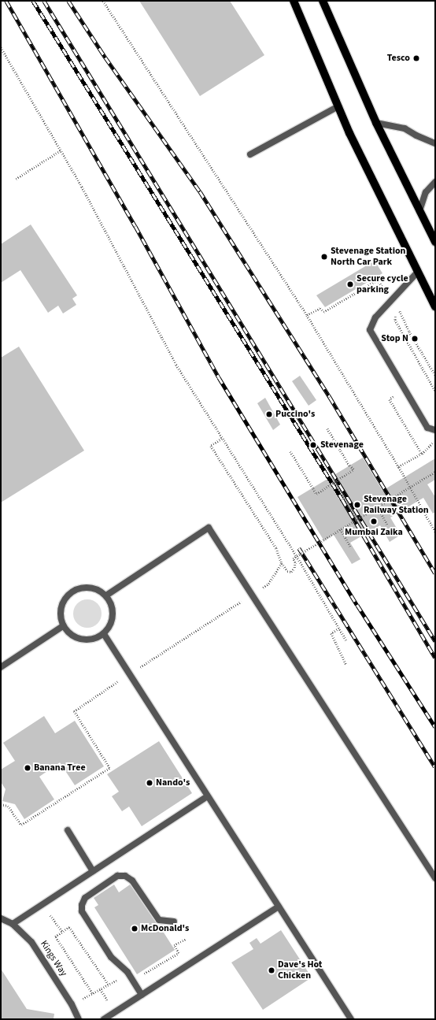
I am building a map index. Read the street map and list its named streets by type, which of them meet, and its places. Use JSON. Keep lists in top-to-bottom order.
{
  "streets": {
    "street": ["Kings Way"]
  },
  "places": [
    "Tesco",
    "Stevenage Station North Car Park",
    "Secure cycle parking",
    "Stop N",
    "Puccino's",
    "Stevenage",
    "Stevenage Railway Station",
    "Mumbai Zaika",
    "Banana Tree",
    "Nando's",
    "McDonald's",
    "Dave's Hot Chicken"
  ]
}
